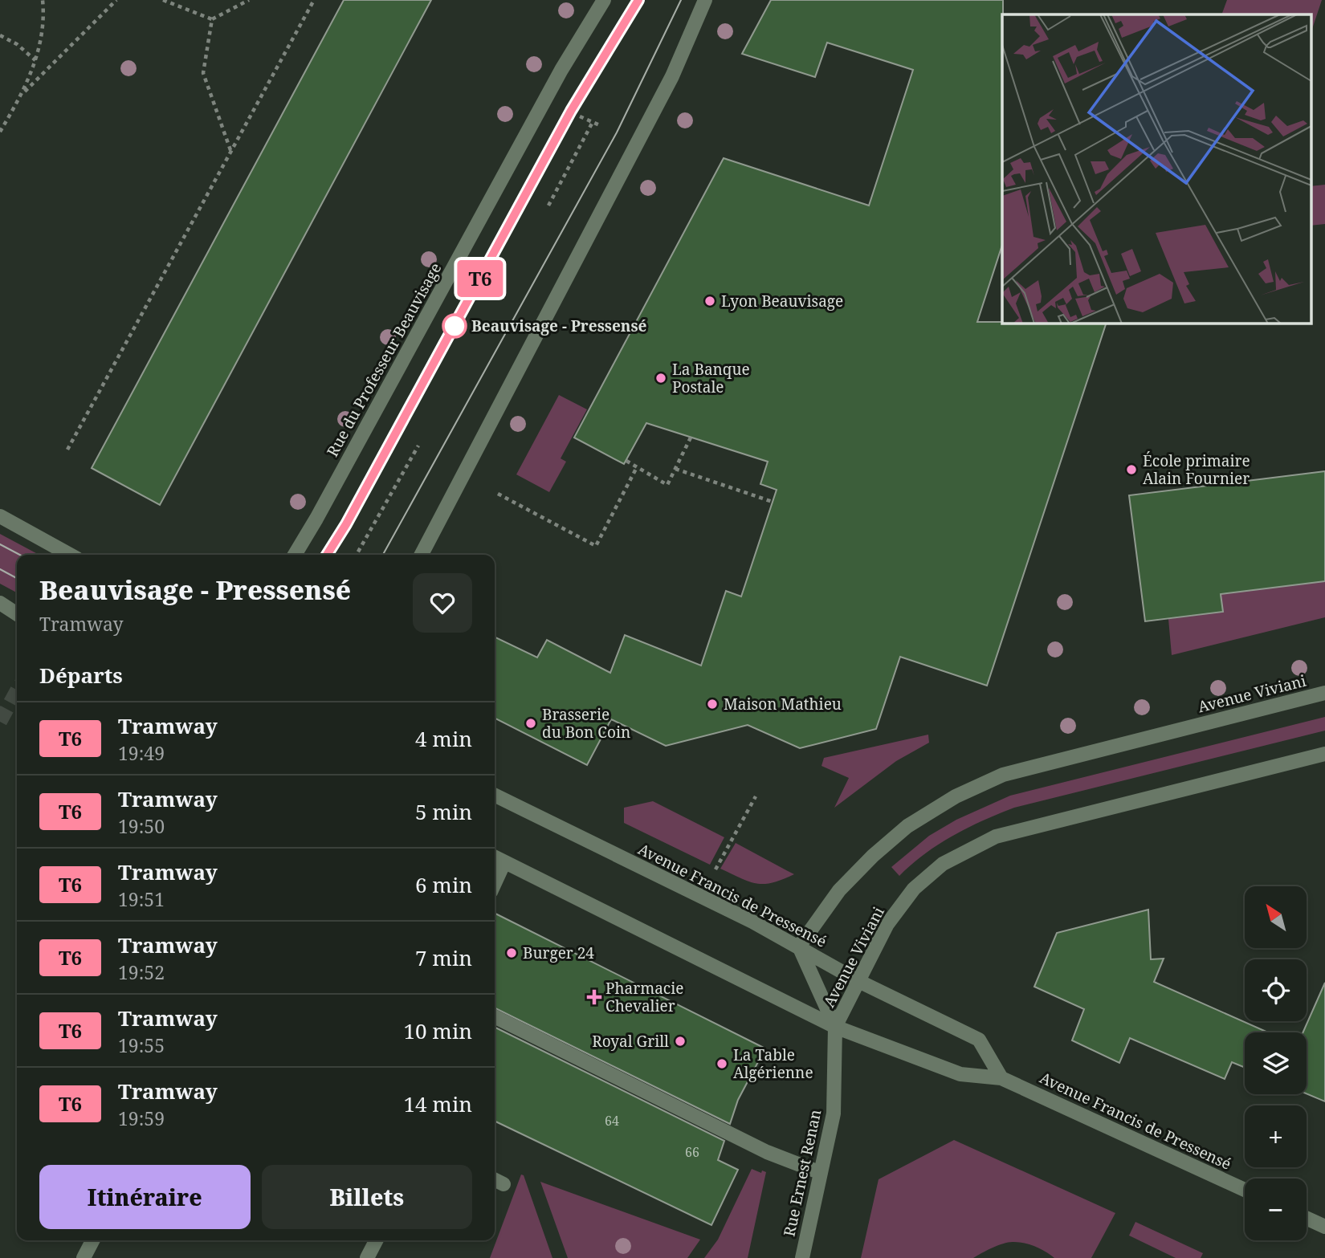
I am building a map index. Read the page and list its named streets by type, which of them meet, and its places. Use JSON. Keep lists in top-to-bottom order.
{
  "streets": {
    "street": [
      "Rue du Professeur Beauvisage",
      "Avenue Viviani",
      "Avenue Francis de Pressensé",
      "Rue Ernest Renan"
    ]
  },
  "crossings": [
    ["Avenue Viviani", "Avenue Francis de Pressensé"],
    ["Avenue Viviani", "Rue Ernest Renan"],
    ["Avenue Francis de Pressensé", "Rue Ernest Renan"]
  ],
  "places": {
    "other": [
      "Lyon Beauvisage",
      "Beauvisage - Pressensé",
      "La Banque Postale",
      "École primaire Alain Fournier",
      "Maison Mathieu",
      "Brasserie du Bon Coin",
      "Burger 24",
      "Royal Grill",
      "La Table Algérienne"
    ],
    "health": ["Pharmacie Chevalier"]
  },
  "lines": ["tram line T6"],
  "house_numbers": ["64", "66"],
  "north": "top left",
  "page": {
    "on_map": "T6",
    "heading": [
      ["Beauvisage - Pressensé", "Tramway"],
      "Départs"
    ],
    "list": [
      {
        "mark": "T6",
        "name": "Tramway",
        "note": "19:49",
        "value": "4 min"
      },
      {
        "mark": "T6",
        "name": "Tramway",
        "note": "19:50",
        "value": "5 min"
      },
      {
        "mark": "T6",
        "name": "Tramway",
        "note": "19:51",
        "value": "6 min"
      },
      {
        "mark": "T6",
        "name": "Tramway",
        "note": "19:52",
        "value": "7 min"
      },
      {
        "mark": "T6",
        "name": "Tramway",
        "note": "19:55",
        "value": "10 min"
      },
      {
        "mark": "T6",
        "name": "Tramway",
        "note": "19:59",
        "value": "14 min"
      }
    ],
    "map_buttons": ["+", "−"],
    "buttons": ["Itinéraire", "Billets"]
  }
}
